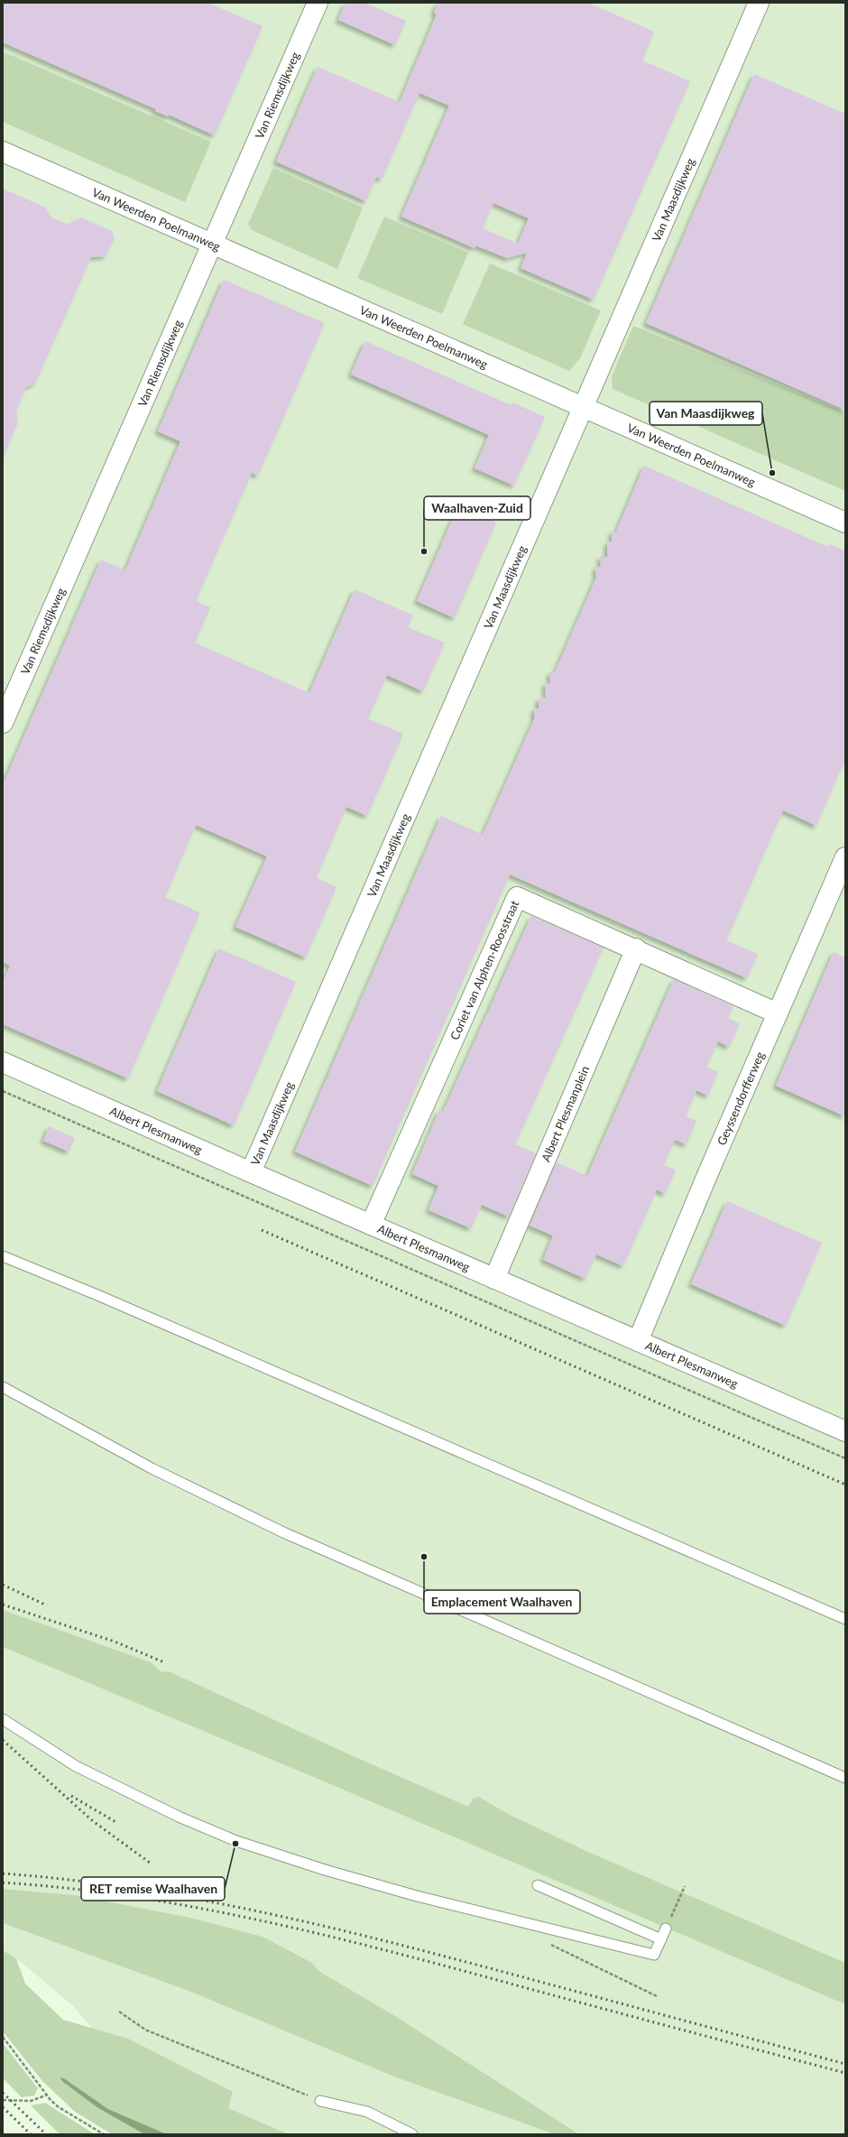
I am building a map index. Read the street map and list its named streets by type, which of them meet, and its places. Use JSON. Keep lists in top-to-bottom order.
{
  "streets": {
    "street": [
      "Van Riemsdijkweg",
      "Van Maasdijkweg",
      "Van Weerden Poelmanweg",
      "Coriet van Alphen-Roosstraat",
      "Geyssendorfferweg",
      "Albert Plesmanplein",
      "Albert Plesmanweg"
    ]
  },
  "crossings": [
    ["Van Riemsdijkweg", "Van Weerden Poelmanweg"],
    ["Van Maasdijkweg", "Van Weerden Poelmanweg"],
    ["Van Maasdijkweg", "Albert Plesmanweg"],
    ["Coriet van Alphen-Roosstraat", "Geyssendorfferweg"],
    ["Coriet van Alphen-Roosstraat", "Albert Plesmanplein"],
    ["Coriet van Alphen-Roosstraat", "Albert Plesmanweg"],
    ["Geyssendorfferweg", "Albert Plesmanweg"],
    ["Albert Plesmanplein", "Albert Plesmanweg"]
  ],
  "places": [
    "Van Maasdijkweg",
    "Waalhaven-Zuid",
    "Emplacement Waalhaven",
    "RET remise Waalhaven"
  ]
}
